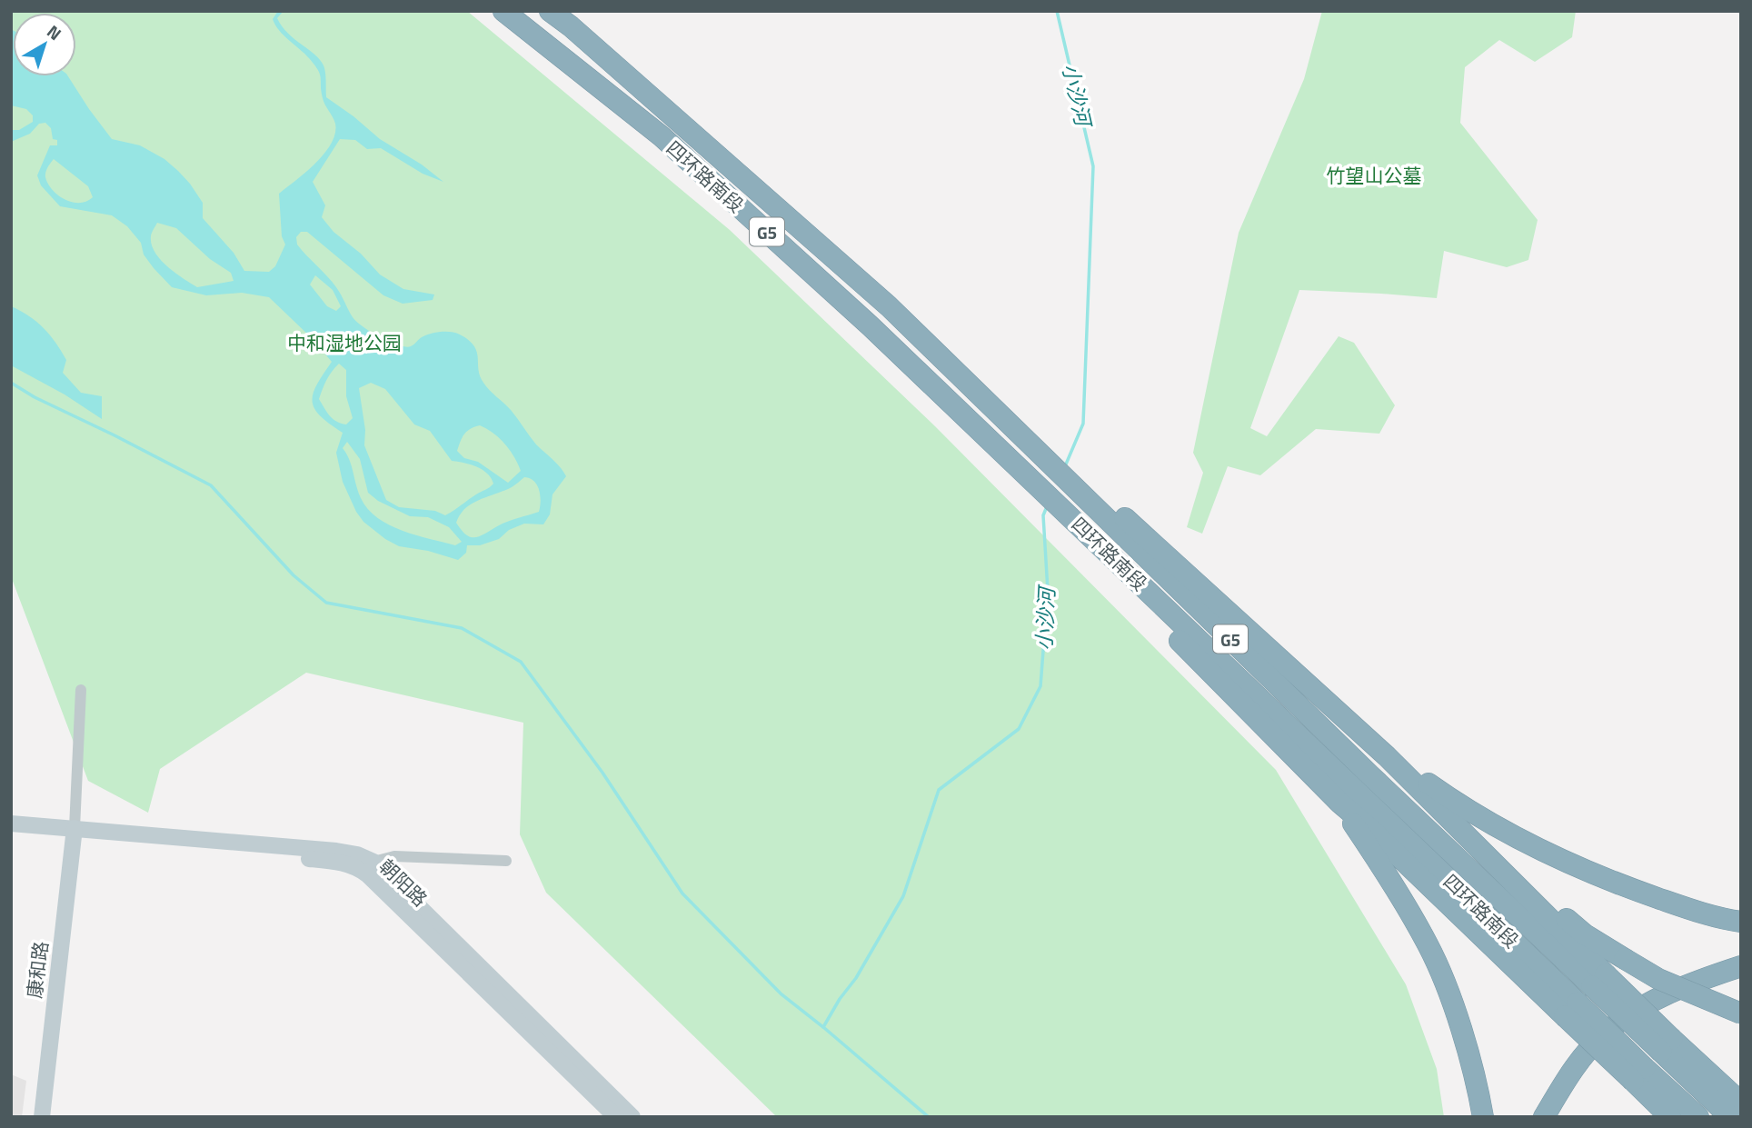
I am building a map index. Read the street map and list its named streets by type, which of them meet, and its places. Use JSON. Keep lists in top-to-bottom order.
{
  "streets": {
    "highway": ["四环路南段", "G5"],
    "main road": ["朝阳路", "康和路"]
  },
  "crossings": [
    ["朝阳路", "康和路"]
  ],
  "water": ["小沙河"],
  "parks": ["竹望山公墓", "中和湿地公园"],
  "north": "top right"
}
